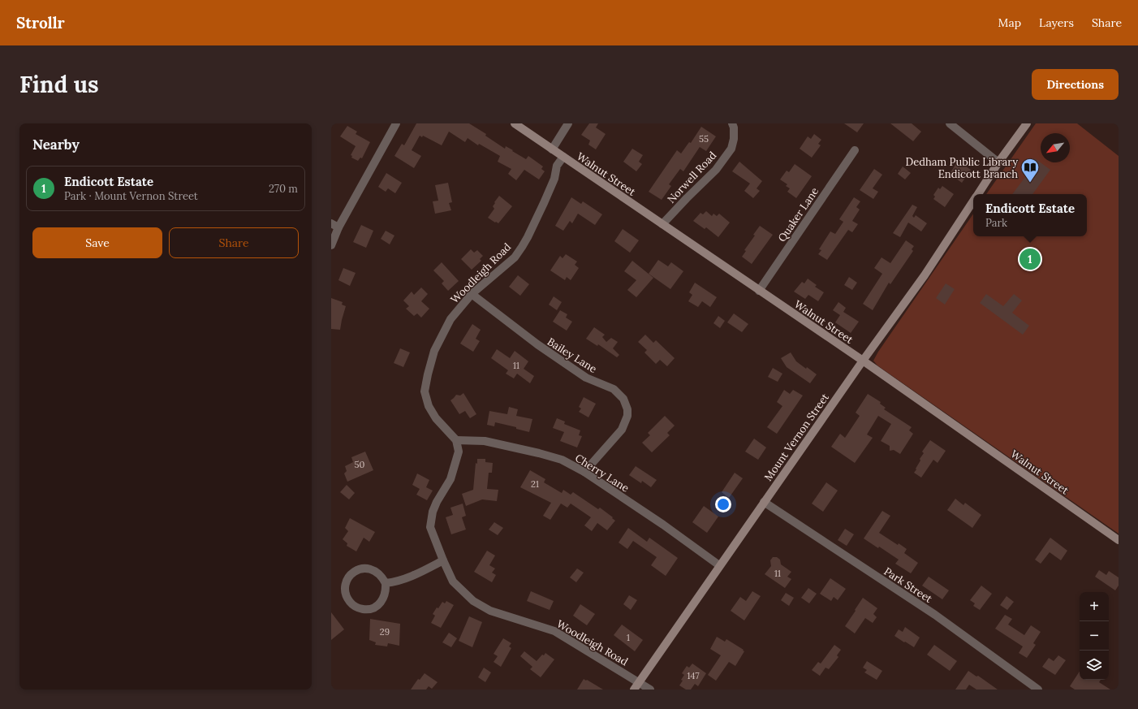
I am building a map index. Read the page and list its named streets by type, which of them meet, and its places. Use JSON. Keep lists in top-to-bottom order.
{
  "streets": {
    "street": [
      "Walnut Street",
      "Norwell Road",
      "Quaker Lane",
      "Woodleigh Road",
      "Bailey Lane",
      "Mount Vernon Street",
      "Cherry Lane",
      "Park Street"
    ]
  },
  "crossings": [
    ["Walnut Street", "Norwell Road"],
    ["Walnut Street", "Quaker Lane"],
    ["Walnut Street", "Woodleigh Road"],
    ["Walnut Street", "Mount Vernon Street"],
    ["Woodleigh Road", "Bailey Lane"],
    ["Woodleigh Road", "Mount Vernon Street"],
    ["Woodleigh Road", "Cherry Lane"],
    ["Bailey Lane", "Cherry Lane"],
    ["Mount Vernon Street", "Cherry Lane"],
    ["Mount Vernon Street", "Park Street"]
  ],
  "places": {
    "library": ["Dedham Public Library Endicott Branch"]
  },
  "house_numbers": [
    "55",
    "11",
    "50",
    "21",
    "11",
    "29",
    "1",
    "147"
  ],
  "north": "bottom left",
  "page": {
    "header": "Strollr",
    "nav": ["Map", "Layers", "Share"],
    "buttons": [
      "Directions",
      ["Save", "Share"]
    ],
    "title": "Find us",
    "heading": "Nearby",
    "list": [
      {
        "mark": "1",
        "name": "Endicott Estate",
        "note": "Park · Mount Vernon Street",
        "value": "270 m"
      }
    ],
    "popup": ["Endicott Estate", "Park"],
    "pins": "1",
    "map_buttons": ["+", "−"]
  }
}
